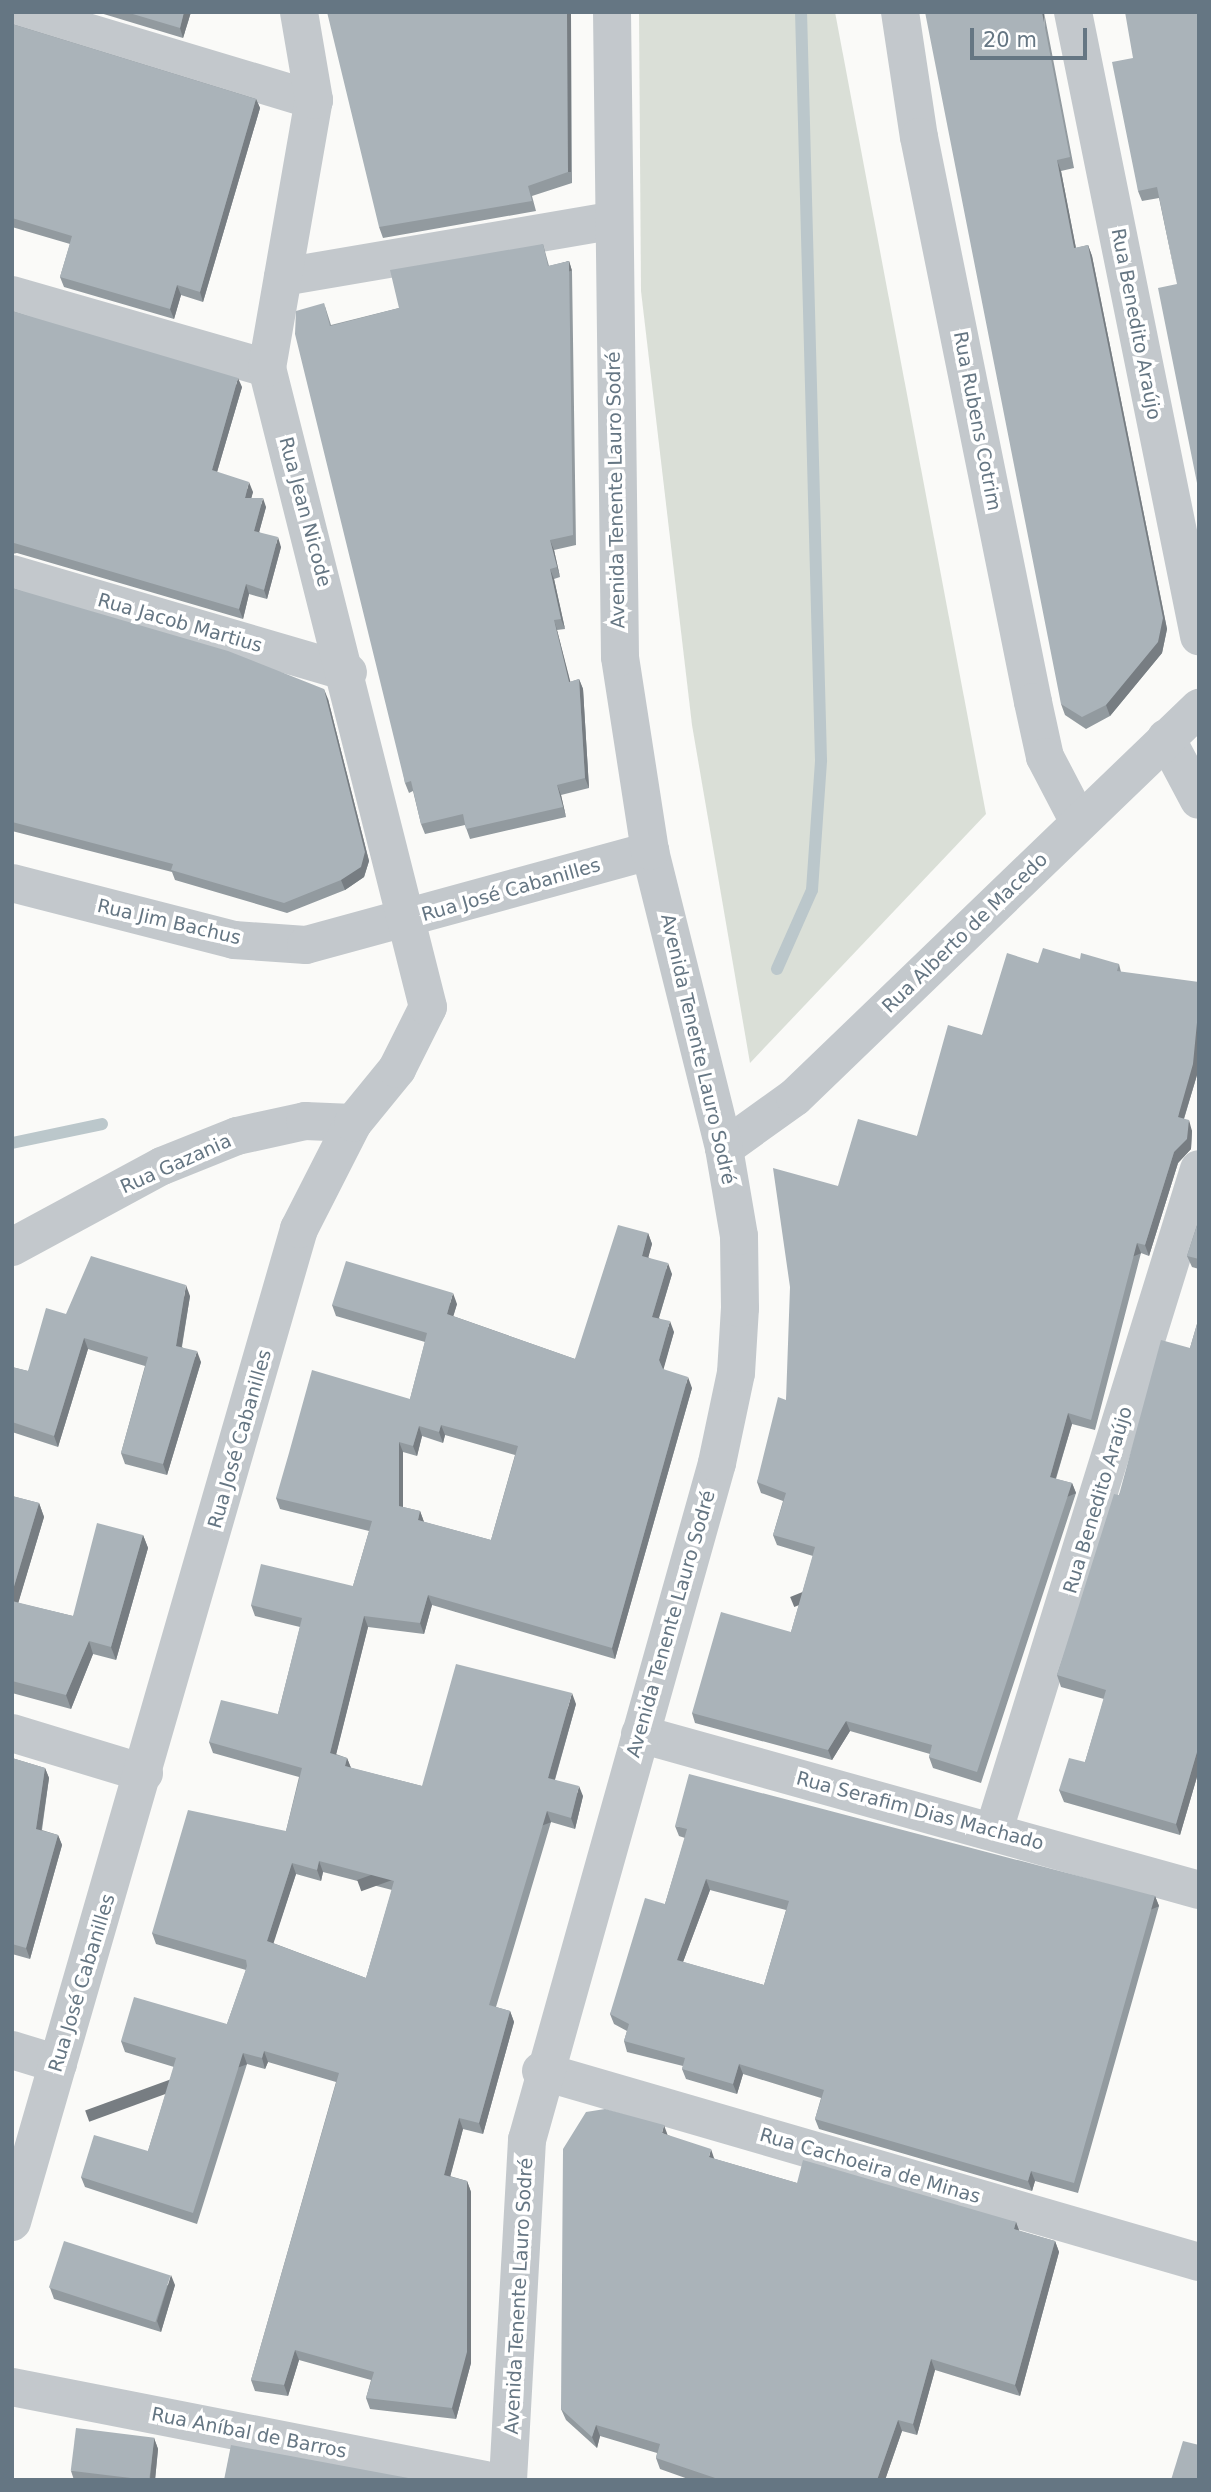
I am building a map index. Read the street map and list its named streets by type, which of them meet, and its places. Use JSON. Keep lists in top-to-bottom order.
{
  "streets": {
    "street": [
      "Rua Benedito Araújo",
      "Rua Rubens Cotrim",
      "Avenida Tenente Lauro Sodré",
      "Rua Jean Nicode",
      "Rua Jacob Martius",
      "Rua José Cabanilles",
      "Rua Jim Bachus",
      "Rua Alberto de Macedo",
      "Rua Gazania",
      "Rua Serafim Dias Machado",
      "Rua Cachoeira de Minas",
      "Rua Aníbal de Barros"
    ]
  },
  "crossings": [
    ["Rua Benedito Araújo", "Rua Serafim Dias Machado"],
    ["Rua Rubens Cotrim", "Rua Alberto de Macedo"],
    ["Avenida Tenente Lauro Sodré", "Rua José Cabanilles"],
    ["Avenida Tenente Lauro Sodré", "Rua Alberto de Macedo"],
    ["Avenida Tenente Lauro Sodré", "Rua Serafim Dias Machado"],
    ["Avenida Tenente Lauro Sodré", "Rua Cachoeira de Minas"],
    ["Rua Jean Nicode", "Rua Jacob Martius"],
    ["Rua Jean Nicode", "Rua José Cabanilles"],
    ["Rua Jean Nicode", "Rua Jim Bachus"],
    ["Rua José Cabanilles", "Rua Jim Bachus"],
    ["Rua José Cabanilles", "Rua Gazania"]
  ],
  "scale_bar": "20 m"
}
